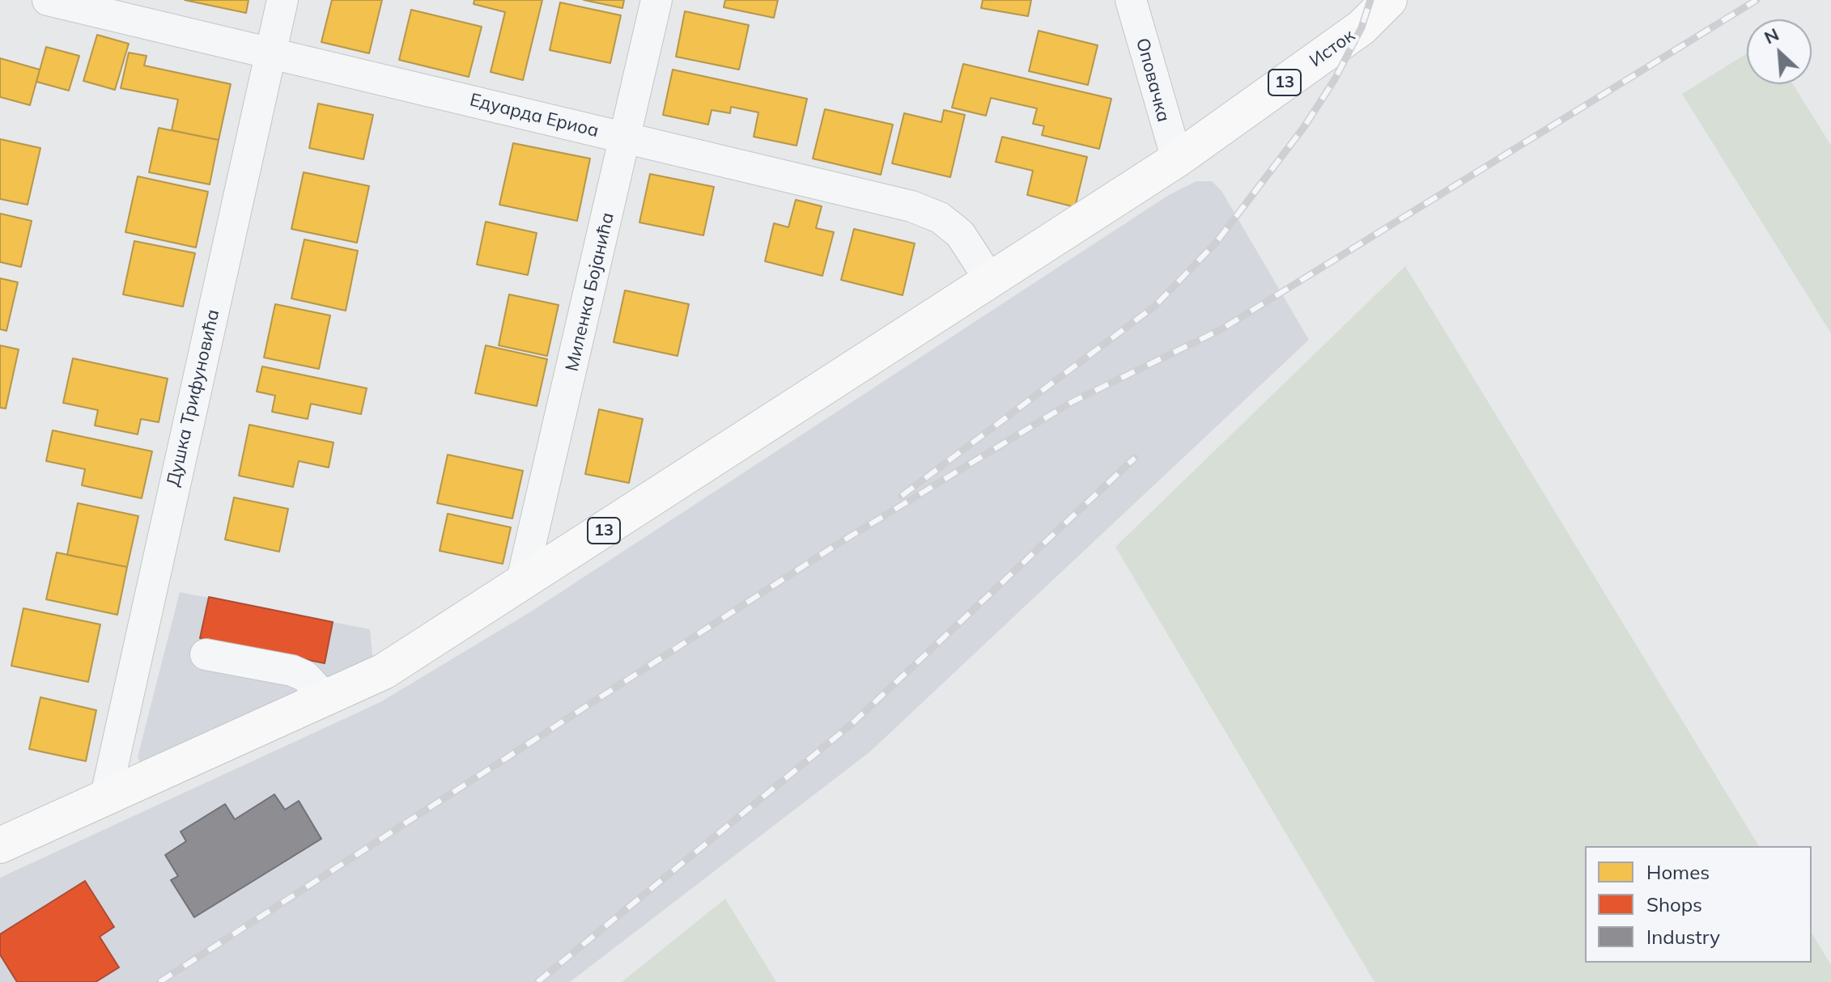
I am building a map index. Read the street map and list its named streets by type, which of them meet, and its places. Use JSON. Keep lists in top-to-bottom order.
{
  "streets": {
    "main road": ["Исток", "13"],
    "street": [
      "Оповачка",
      "Едуарда Ериоа",
      "Миленка Бојанића",
      "Душка Трифуновића"
    ]
  },
  "crossings": [
    ["Исток", "Оповачка"],
    ["Исток", "13"],
    ["Оповачка", "13"],
    ["13", "Едуарда Ериоа"],
    ["13", "Миленка Бојанића"],
    ["13", "Душка Трифуновића"],
    ["Едуарда Ериоа", "Миленка Бојанића"],
    ["Едуарда Ериоа", "Душка Трифуновића"]
  ],
  "legend": ["Homes", "Shops", "Industry"],
  "north": "top left"
}
